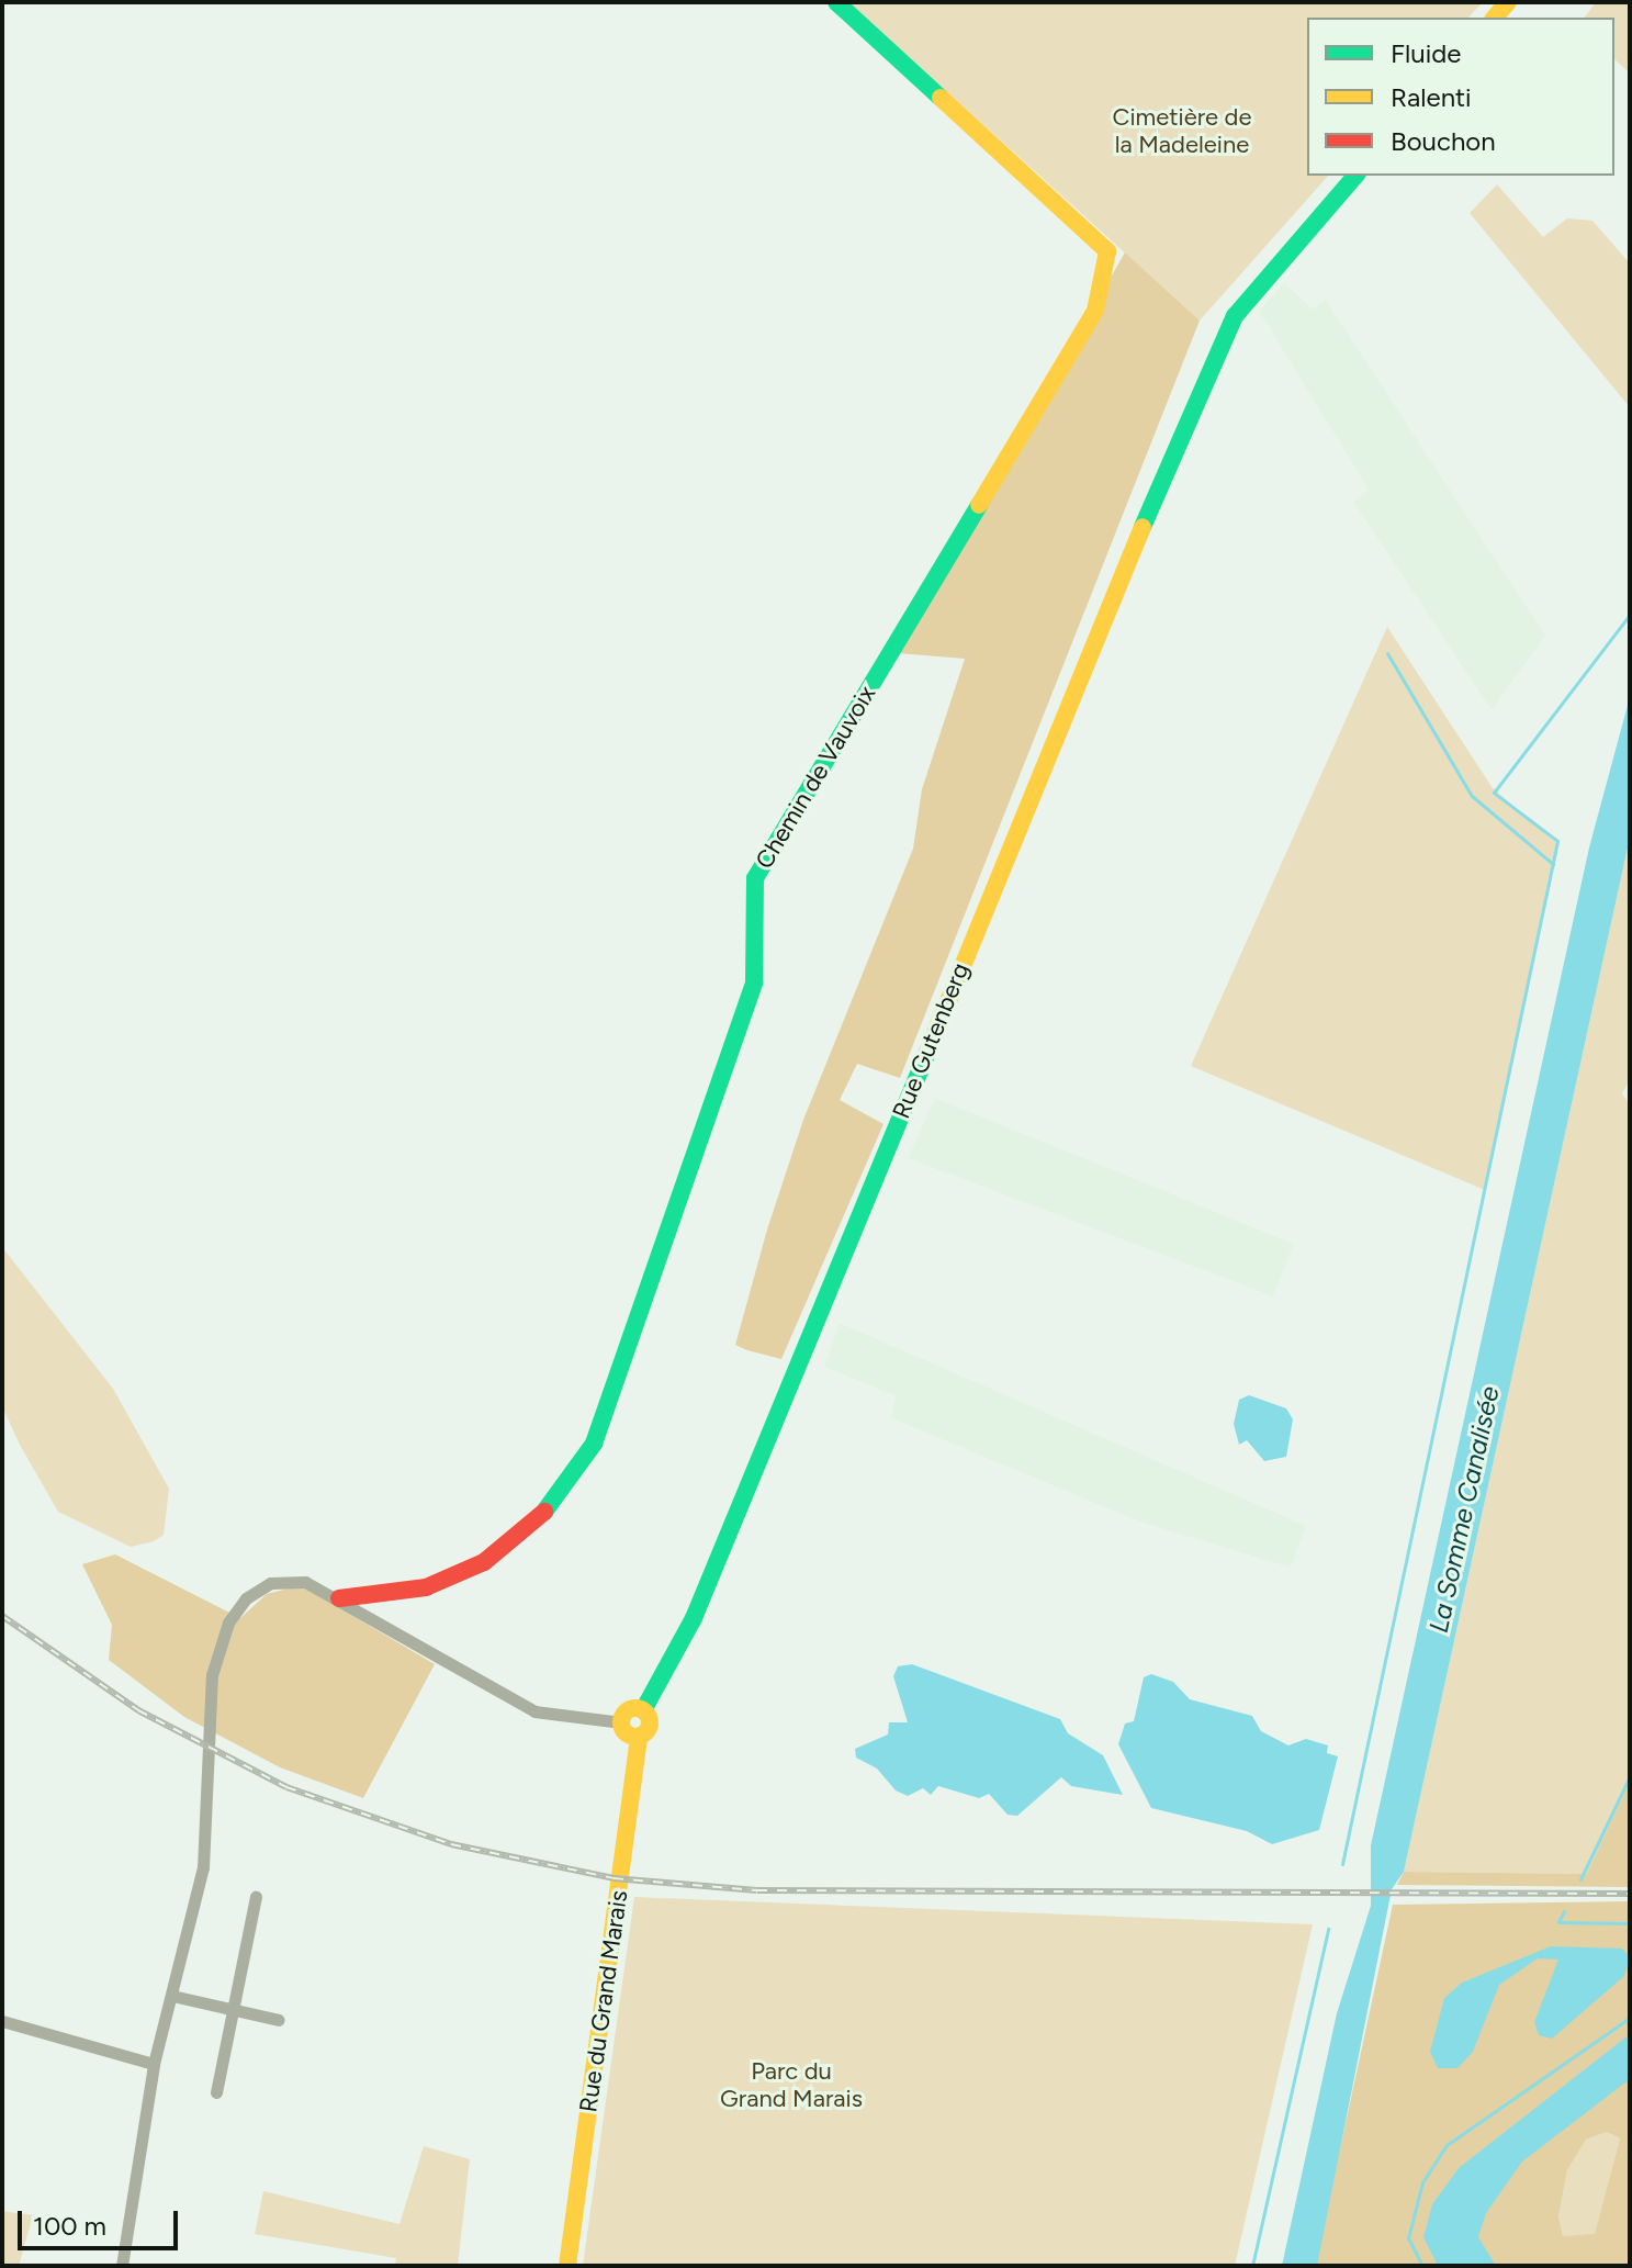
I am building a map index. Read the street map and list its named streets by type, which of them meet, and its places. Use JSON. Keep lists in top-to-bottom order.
{
  "streets": {
    "street": ["Chemin de Vauvoix", "Rue Gutenberg", "Rue du Grand Marais"]
  },
  "crossings": [
    ["Rue Gutenberg", "Rue du Grand Marais"]
  ],
  "water": ["La Somme Canalisée"],
  "parks": ["Cimetière de la Madeleine", "Parc du Grand Marais"],
  "legend": ["Fluide", "Ralenti", "Bouchon"],
  "scale_bar": "100 m"
}
